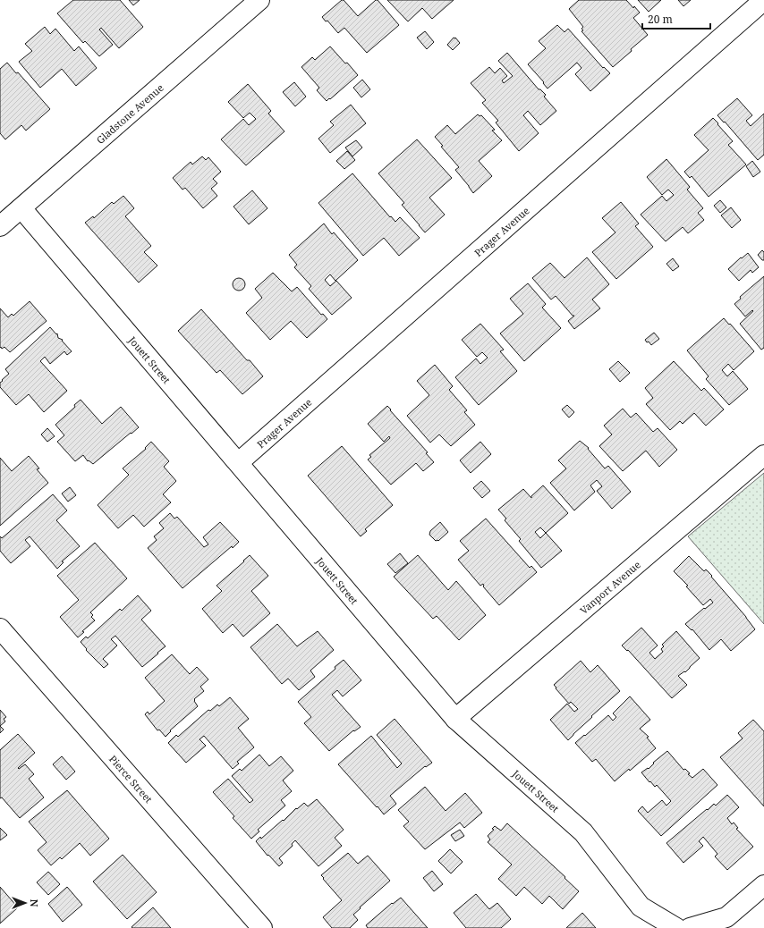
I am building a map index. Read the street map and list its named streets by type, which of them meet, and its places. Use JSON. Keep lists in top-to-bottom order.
{
  "streets": {
    "street": [
      "Gladstone Avenue",
      "Prager Avenue",
      "Jouett Street",
      "Vanport Avenue",
      "Pierce Street"
    ]
  },
  "crossings": [
    ["Gladstone Avenue", "Jouett Street"],
    ["Prager Avenue", "Jouett Street"],
    ["Jouett Street", "Vanport Avenue"]
  ],
  "scale_bar": "20 m",
  "north": "right"
}
